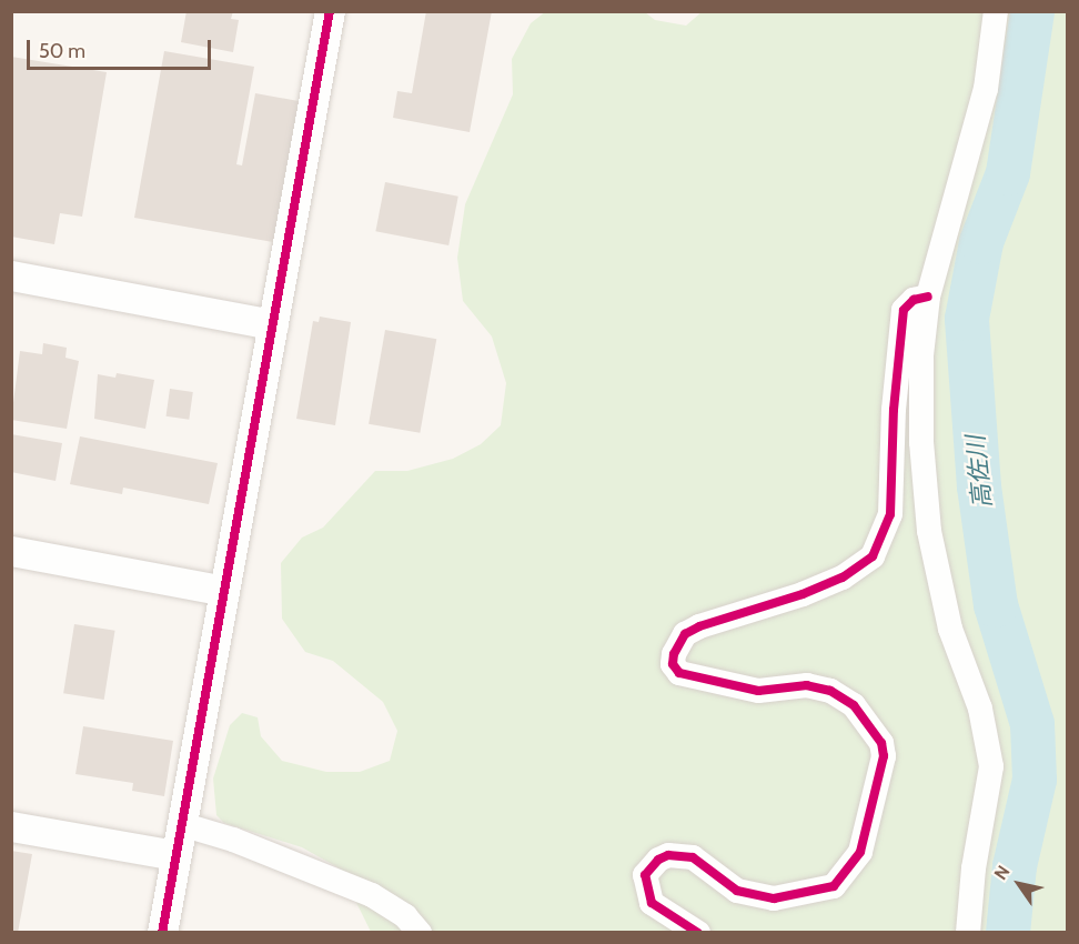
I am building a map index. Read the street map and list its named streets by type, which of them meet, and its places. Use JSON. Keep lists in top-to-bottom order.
{
  "water": ["高佐川"],
  "scale_bar": "50 m",
  "north": "top left"
}
